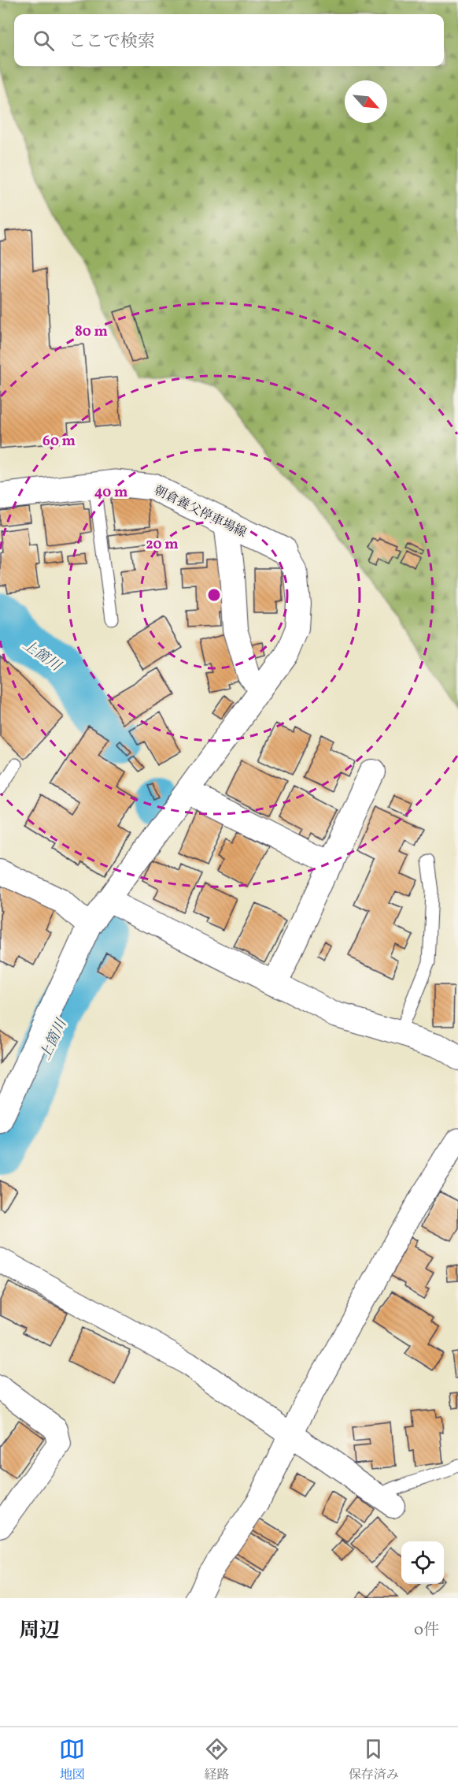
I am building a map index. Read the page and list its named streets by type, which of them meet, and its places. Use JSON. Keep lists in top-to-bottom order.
{
  "streets": {
    "main road": ["朝倉養父停車場線"]
  },
  "water": ["上箇川"],
  "north": "bottom right",
  "page": {
    "search": "ここで検索",
    "heading": ["周辺", "0件"],
    "nav": ["地図", "経路", "保存済み"]
  },
  "rings": [
    "80 m",
    "60 m",
    "40 m",
    "20 m"
  ]
}
